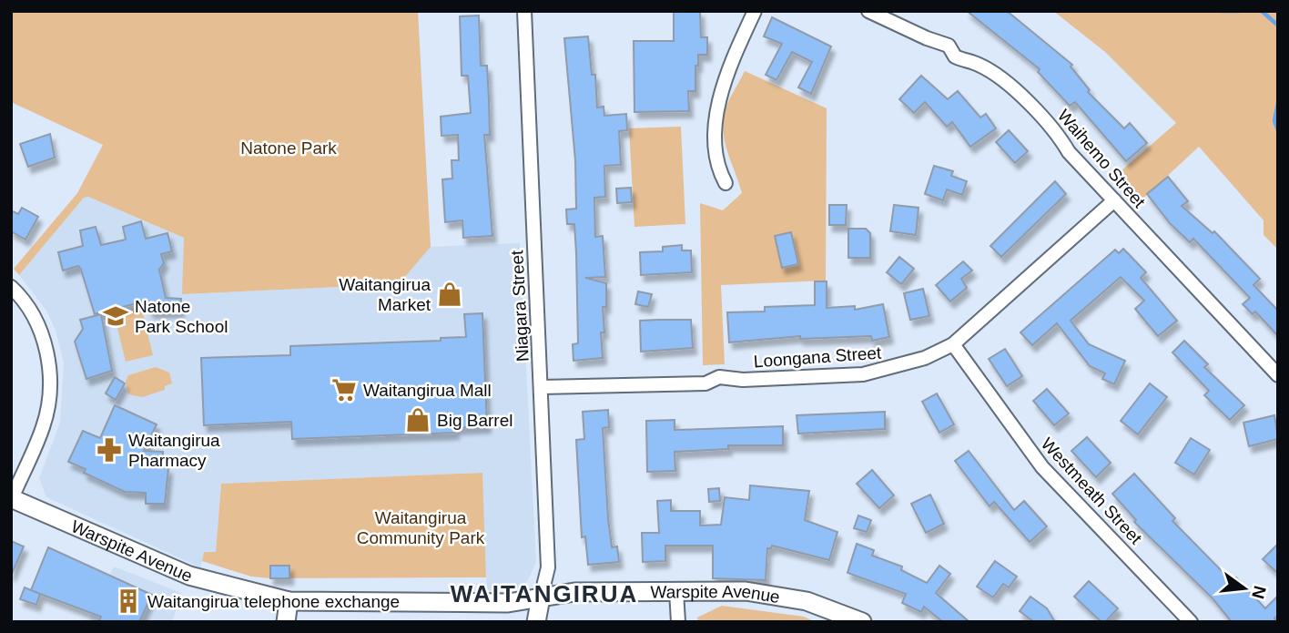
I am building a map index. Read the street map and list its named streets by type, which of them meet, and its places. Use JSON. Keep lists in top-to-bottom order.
{
  "streets": {
    "main road": ["Warspite Avenue"],
    "street": [
      "Waihemo Street",
      "Niagara Street",
      "Loongana Street",
      "Westmeath Street"
    ]
  },
  "crossings": [
    ["Waihemo Street", "Loongana Street"],
    ["Niagara Street", "Loongana Street"],
    ["Niagara Street", "Warspite Avenue"],
    ["Loongana Street", "Westmeath Street"]
  ],
  "districts": ["WAITANGIRUA"],
  "parks": ["Natone Park", "Waitangirua Community Park"],
  "places": {
    "shop": ["Waitangirua Market", "Big Barrel"],
    "school or university": ["Natone Park School"],
    "supermarket": ["Waitangirua Mall"],
    "pharmacy": ["Waitangirua Pharmacy"],
    "building": ["Waitangirua telephone exchange"]
  },
  "north": "right"
}
